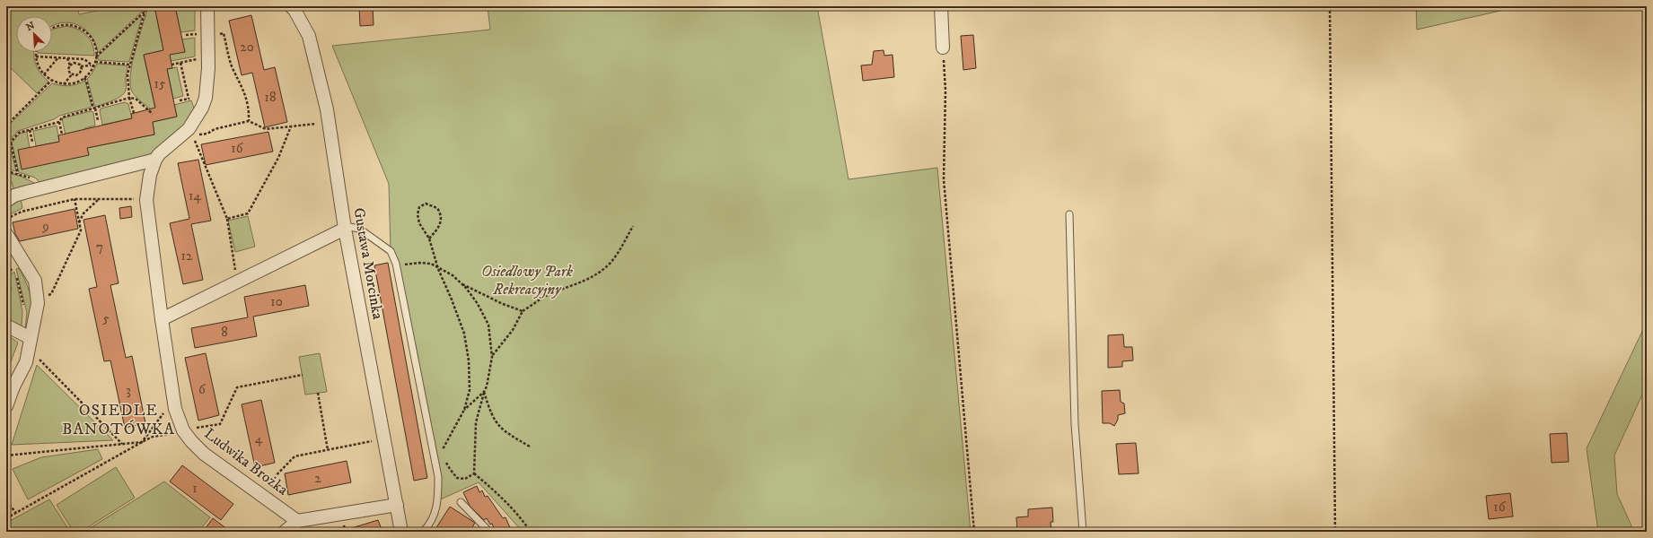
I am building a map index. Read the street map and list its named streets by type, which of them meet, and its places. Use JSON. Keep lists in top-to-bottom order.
{
  "streets": {
    "street": ["Gustawa Morcinka", "Ludwika Brożka"]
  },
  "districts": ["OSIEDLE BANOTÓWKA"],
  "parks": ["Osiedlowy Park Rekreacyjny"],
  "house_numbers": [
    "20",
    "15",
    "18",
    "16",
    "14",
    "9",
    "7",
    "12",
    "10",
    "5",
    "8",
    "6",
    "3",
    "4",
    "2",
    "1",
    "16"
  ],
  "north": "top left"
}
